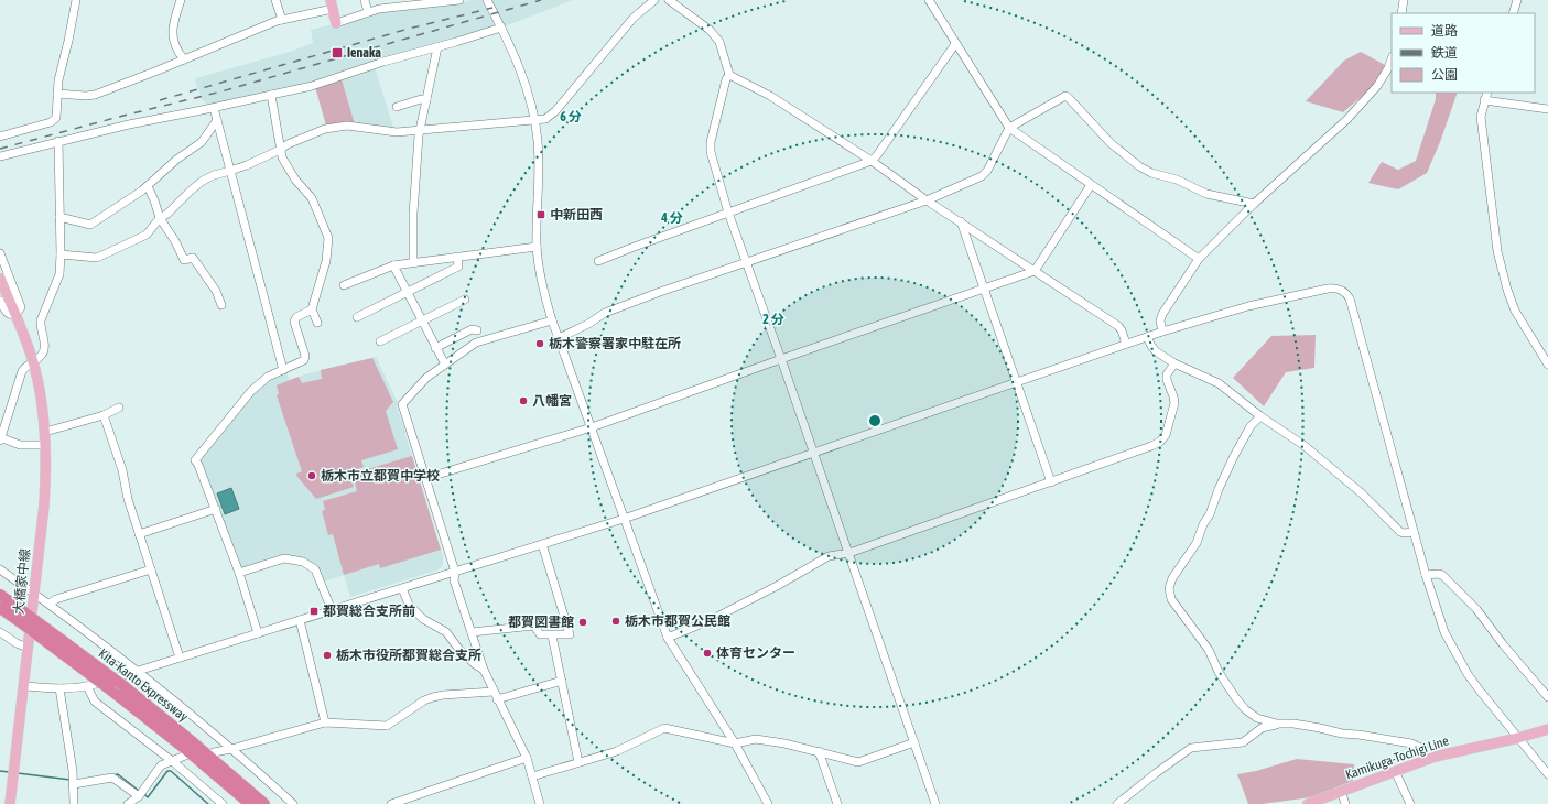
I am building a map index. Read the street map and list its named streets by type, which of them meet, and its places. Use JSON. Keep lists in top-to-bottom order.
{
  "streets": {
    "highway": ["Kita-Kanto Expressway"],
    "main road": ["大橋家中線", "Kamikuga-Tochigi Line"]
  },
  "places": {
    "transit": ["Ienaka", "中新田西", "都賀総合支所前"],
    "other": [
      "栃木警察署家中駐在所",
      "八幡宮",
      "栃木市立都賀中学校",
      "栃木市都賀公民館",
      "都賀図書館",
      "体育センター",
      "栃木市役所都賀総合支所"
    ]
  },
  "legend": ["道路", "鉄道", "公園"],
  "rings": ["6 分", "4 分", "2 分"]
}
